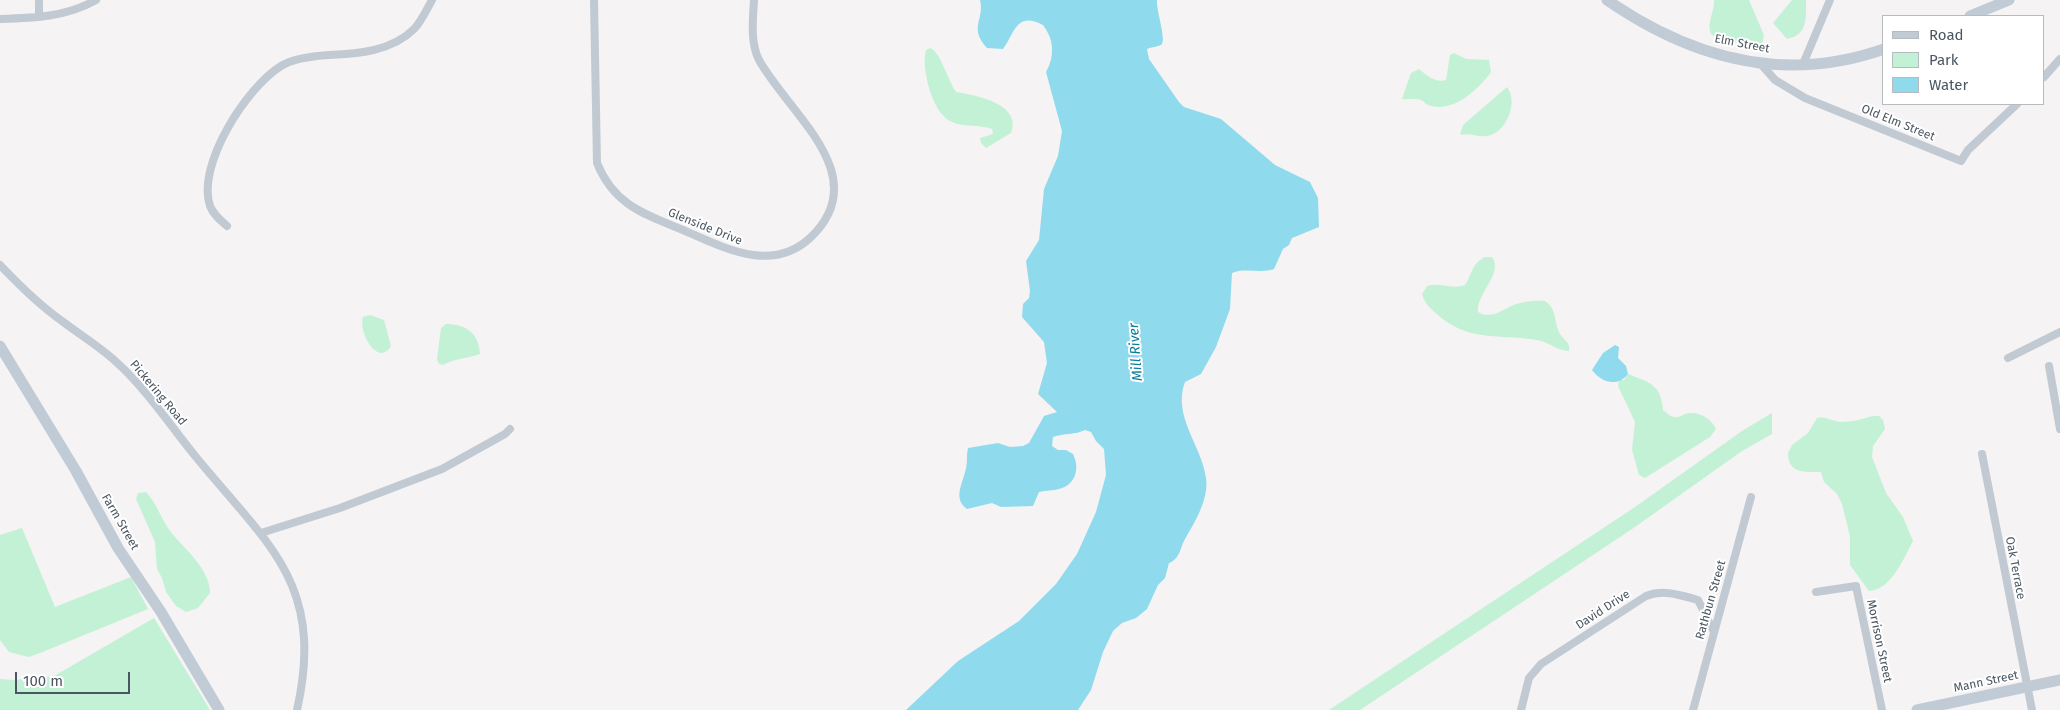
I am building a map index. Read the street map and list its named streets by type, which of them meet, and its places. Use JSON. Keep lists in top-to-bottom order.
{
  "streets": {
    "street": [
      "Elm Street",
      "Old Elm Street",
      "Glenside Drive",
      "Pickering Road",
      "Farm Street",
      "Oak Terrace",
      "Rathbun Street",
      "David Drive",
      "Morrison Street",
      "Mann Street"
    ]
  },
  "crossings": [
    ["Elm Street", "Old Elm Street"],
    ["Oak Terrace", "Mann Street"],
    ["Rathbun Street", "David Drive"]
  ],
  "water": ["Mill River"],
  "legend": ["Road", "Park", "Water"],
  "scale_bar": "100 m"
}
